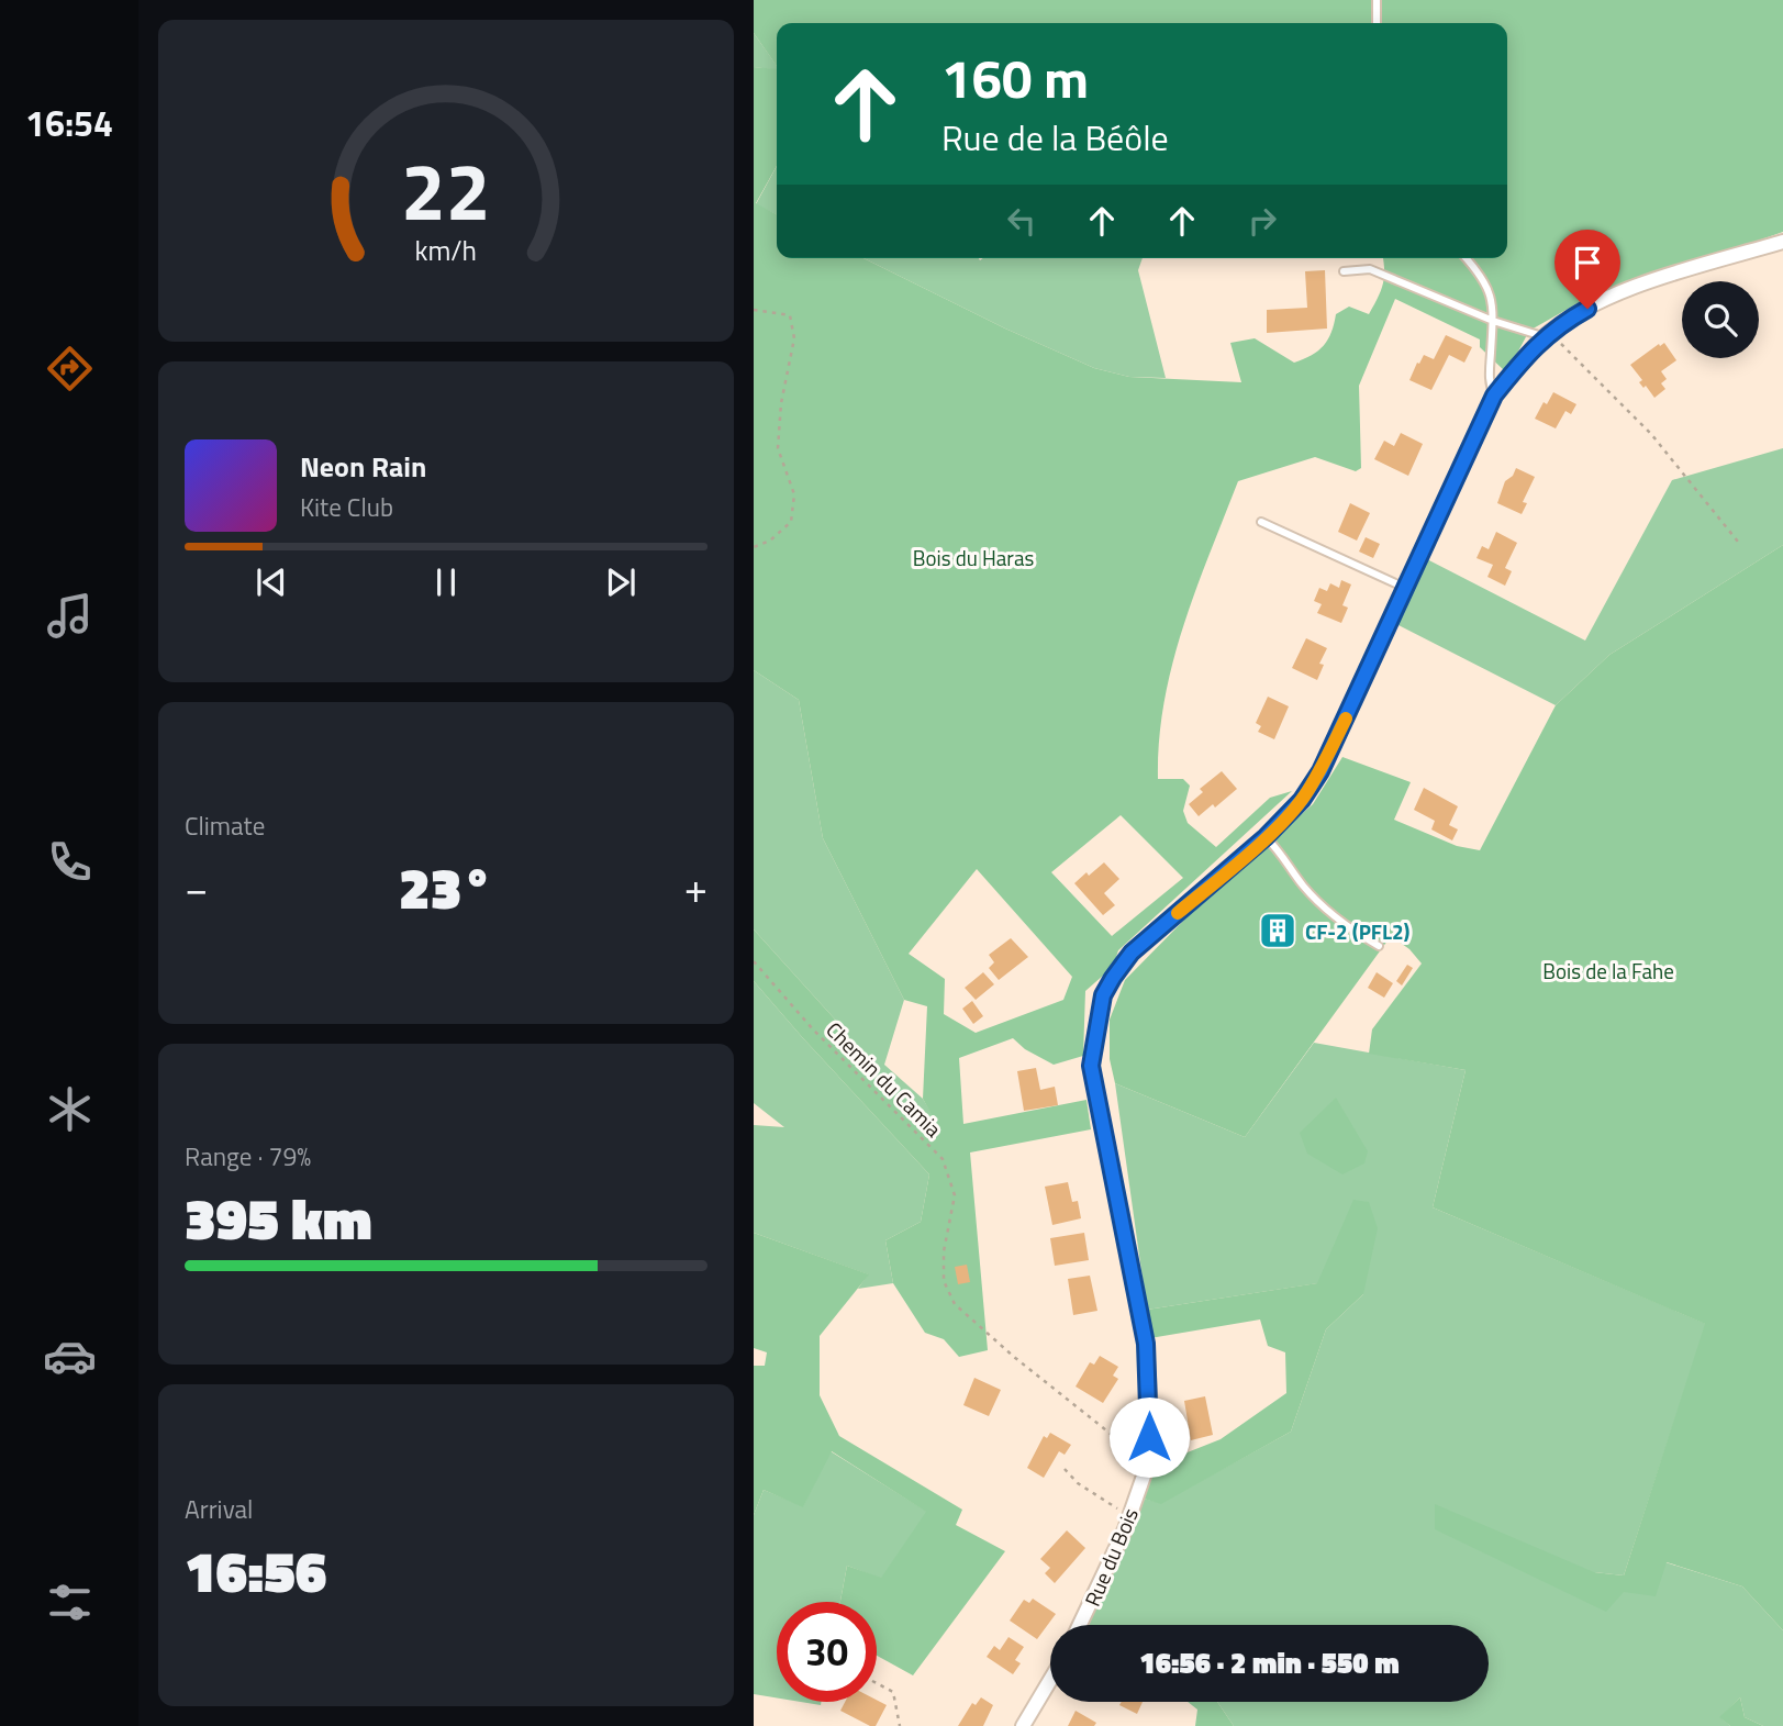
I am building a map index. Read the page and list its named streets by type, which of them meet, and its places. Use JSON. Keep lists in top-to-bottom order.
{
  "streets": {
    "street": ["Rue du Bois"],
    "path": ["Chemin du Camia"]
  },
  "crossings": [
    ["Chemin du Camia", "Rue du Bois"]
  ],
  "parks": ["Bois du Haras", "Bois de la Fahe"],
  "places": {
    "building": ["CF-2 (PFL2)"]
  },
  "page": {
    "tabs": "16:54",
    "turn": ["160 m", "Rue de la Béôle"],
    "song": ["Neon Rain", "Kite Club"],
    "tile": [
      "Climate",
      ["Range · 79%", "395 km"],
      ["Arrival", "16:56"]
    ],
    "heat": ["−", "23°", "+"],
    "limit": "30",
    "trip": "16:56 · 2 min · 550 m",
    "gauge": ["22", "km/h"]
  }
}
